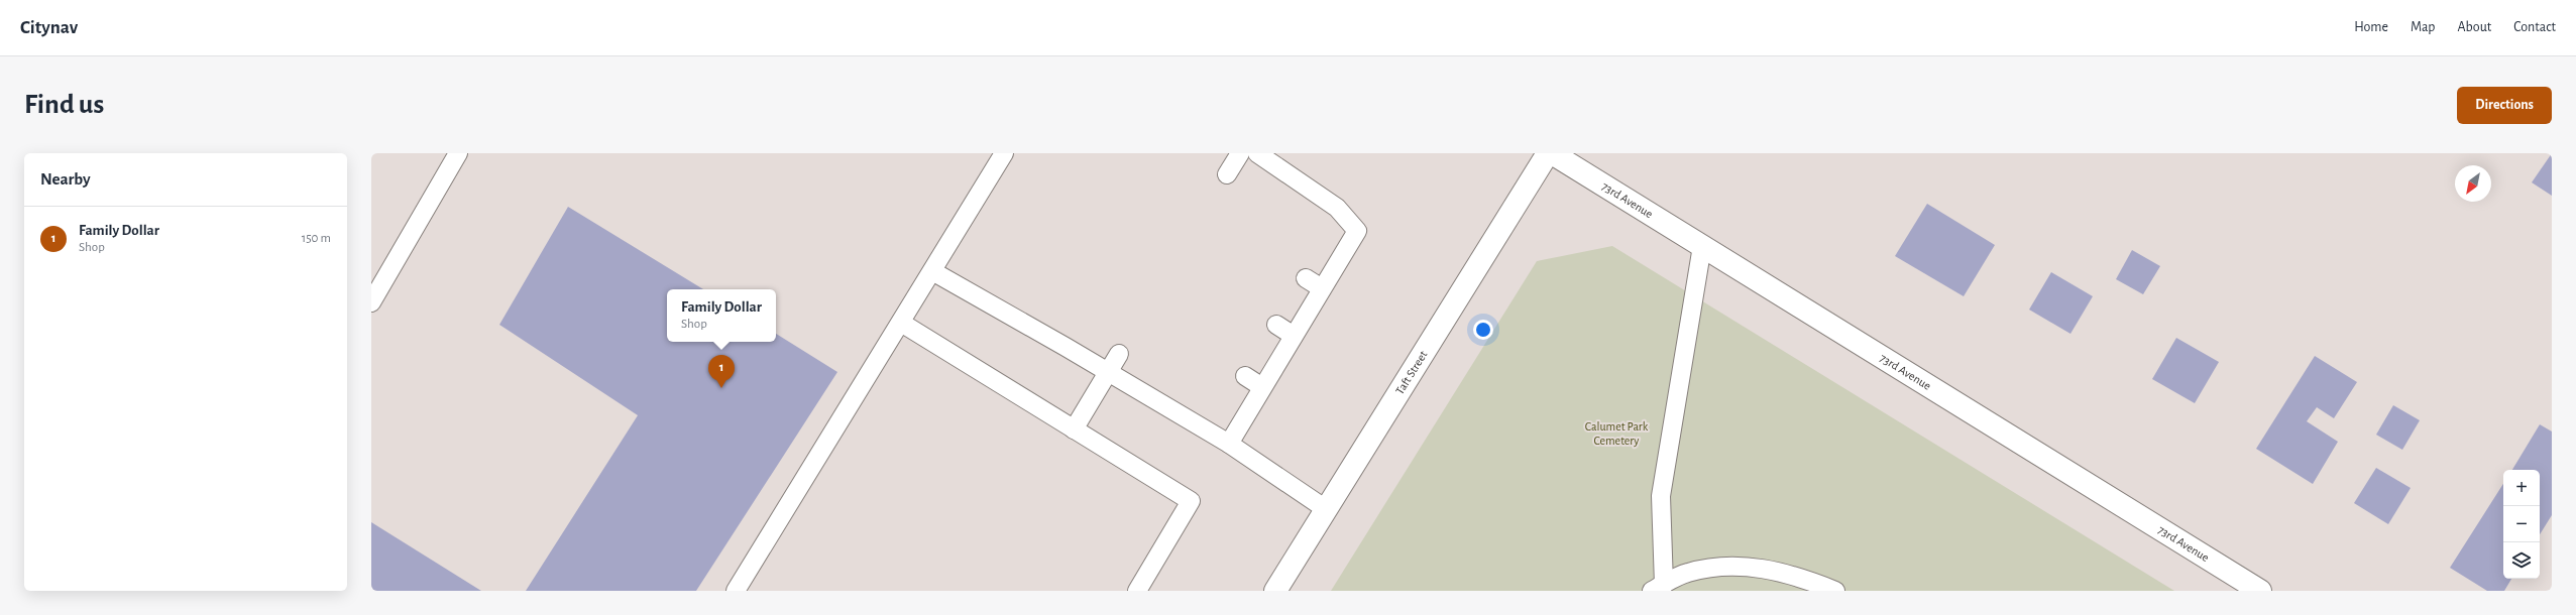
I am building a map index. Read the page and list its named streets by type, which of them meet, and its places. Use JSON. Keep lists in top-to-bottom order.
{
  "streets": {
    "street": ["73rd Avenue", "Taft Street"]
  },
  "parks": ["Calumet Park Cemetery"],
  "north": "bottom left",
  "page": {
    "header": "Citynav",
    "nav": [
      "Home",
      "Map",
      "About",
      "Contact"
    ],
    "buttons": "Directions",
    "title": "Find us",
    "heading": "Nearby",
    "list": [
      {
        "mark": "1",
        "name": "Family Dollar",
        "note": "Shop",
        "value": "150 m"
      }
    ],
    "popup": ["Family Dollar", "Shop"],
    "pins": "1",
    "map_buttons": ["+", "−"]
  }
}
